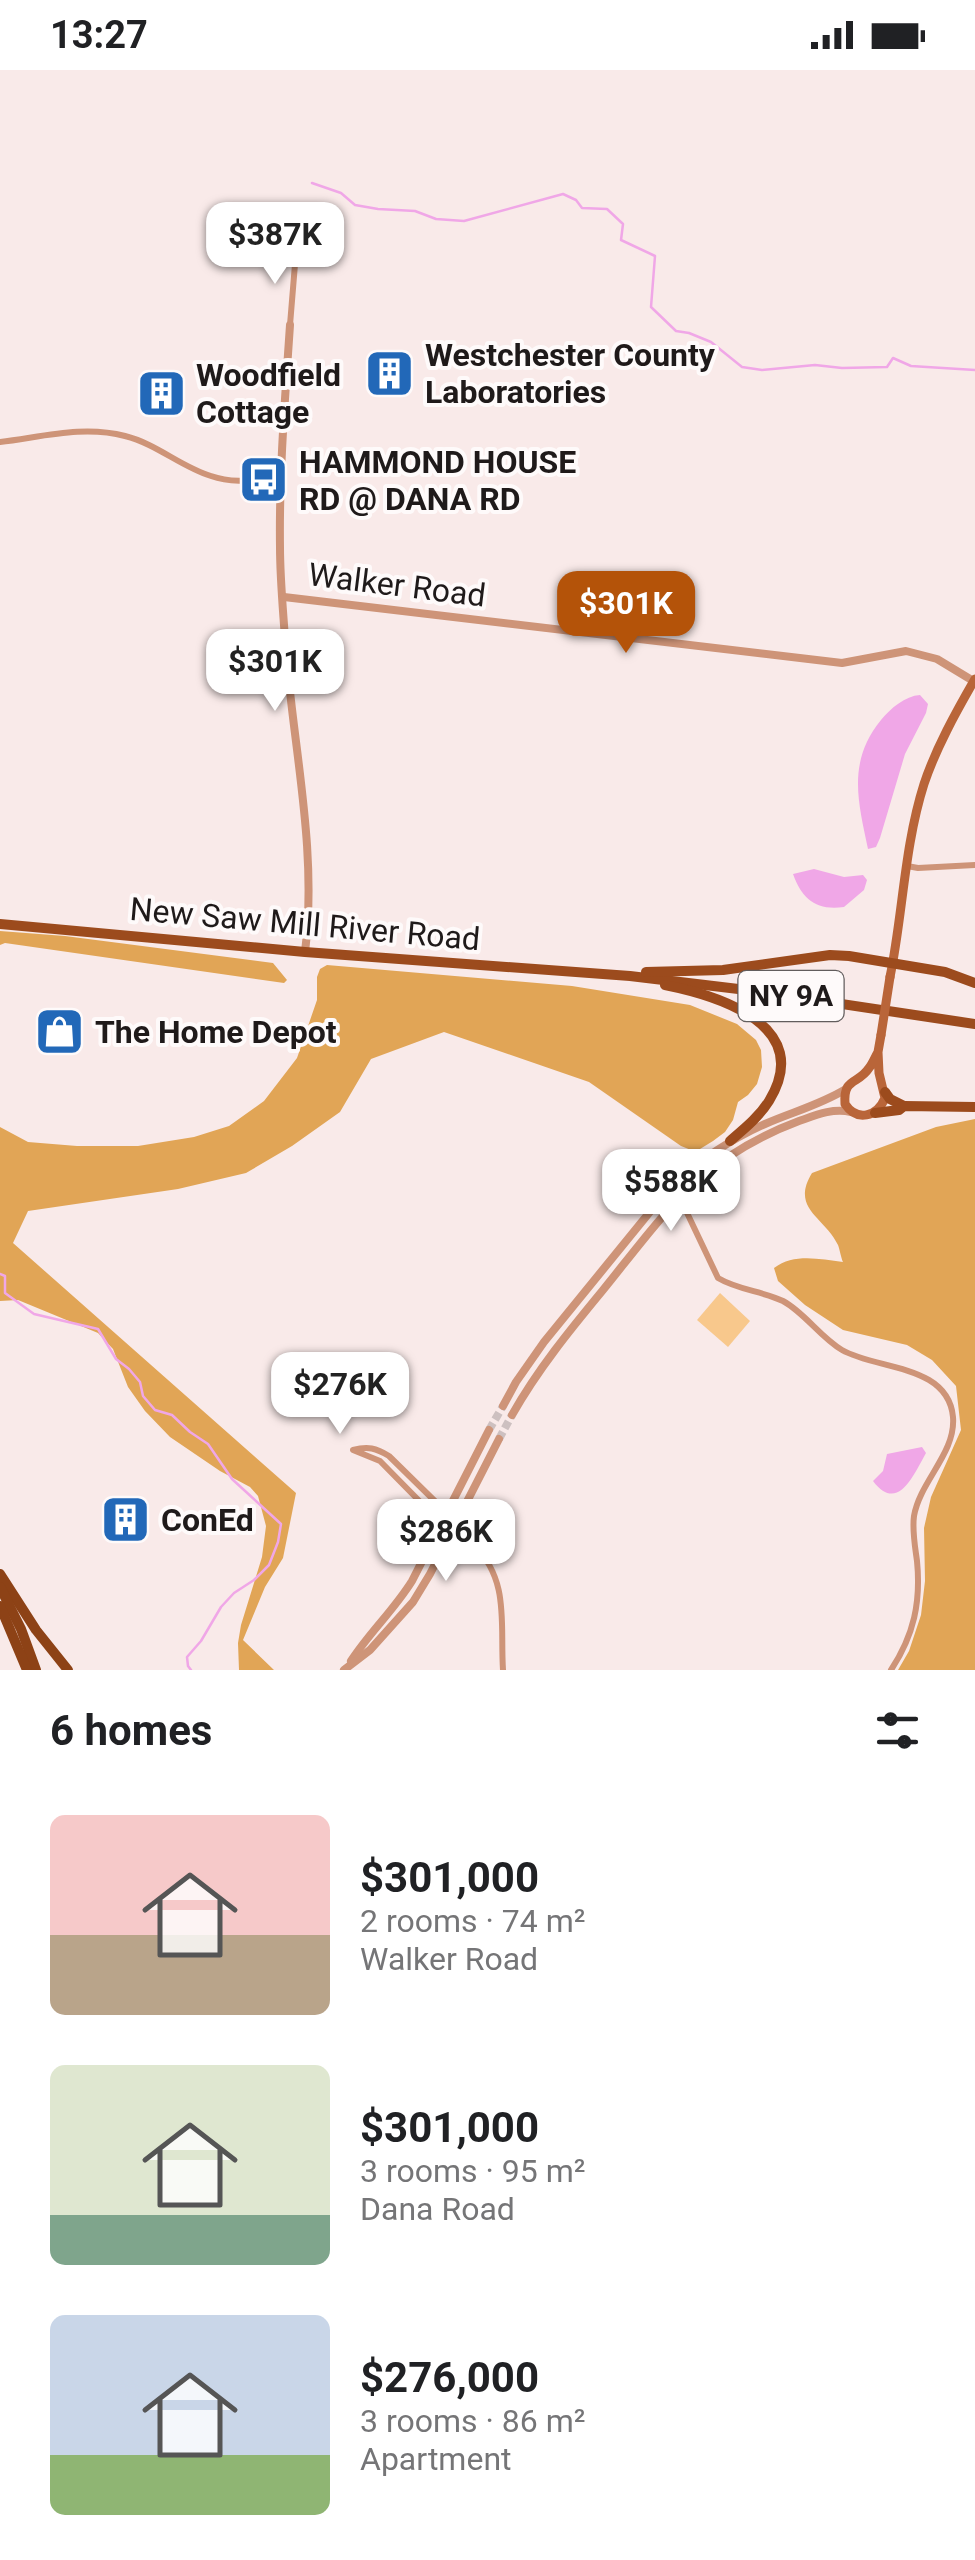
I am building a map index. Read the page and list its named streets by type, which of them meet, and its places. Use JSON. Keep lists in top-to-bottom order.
{
  "streets": {
    "main road": ["New Saw Mill River Road", "NY 9A"],
    "street": ["Walker Road"]
  },
  "crossings": [
    ["New Saw Mill River Road", "NY 9A"]
  ],
  "places": {
    "building": ["Westchester County Laboratories", "Woodfield Cottage", "ConEd"],
    "bus stop": ["HAMMOND HOUSE RD @ DANA RD"],
    "shop": ["The Home Depot"]
  },
  "page": {
    "status": "13:27",
    "price": [
      "$387K",
      "$301K",
      "$301K",
      "$588K",
      "$276K",
      "$286K"
    ],
    "heading": "6 homes",
    "list": [
      {
        "name": "$301,000",
        "note": "2 rooms · 74 m² · Walker Road"
      },
      {
        "name": "$301,000",
        "note": "3 rooms · 95 m² · Dana Road"
      },
      {
        "name": "$276,000",
        "note": "3 rooms · 86 m² · Apartment"
      }
    ]
  }
}
